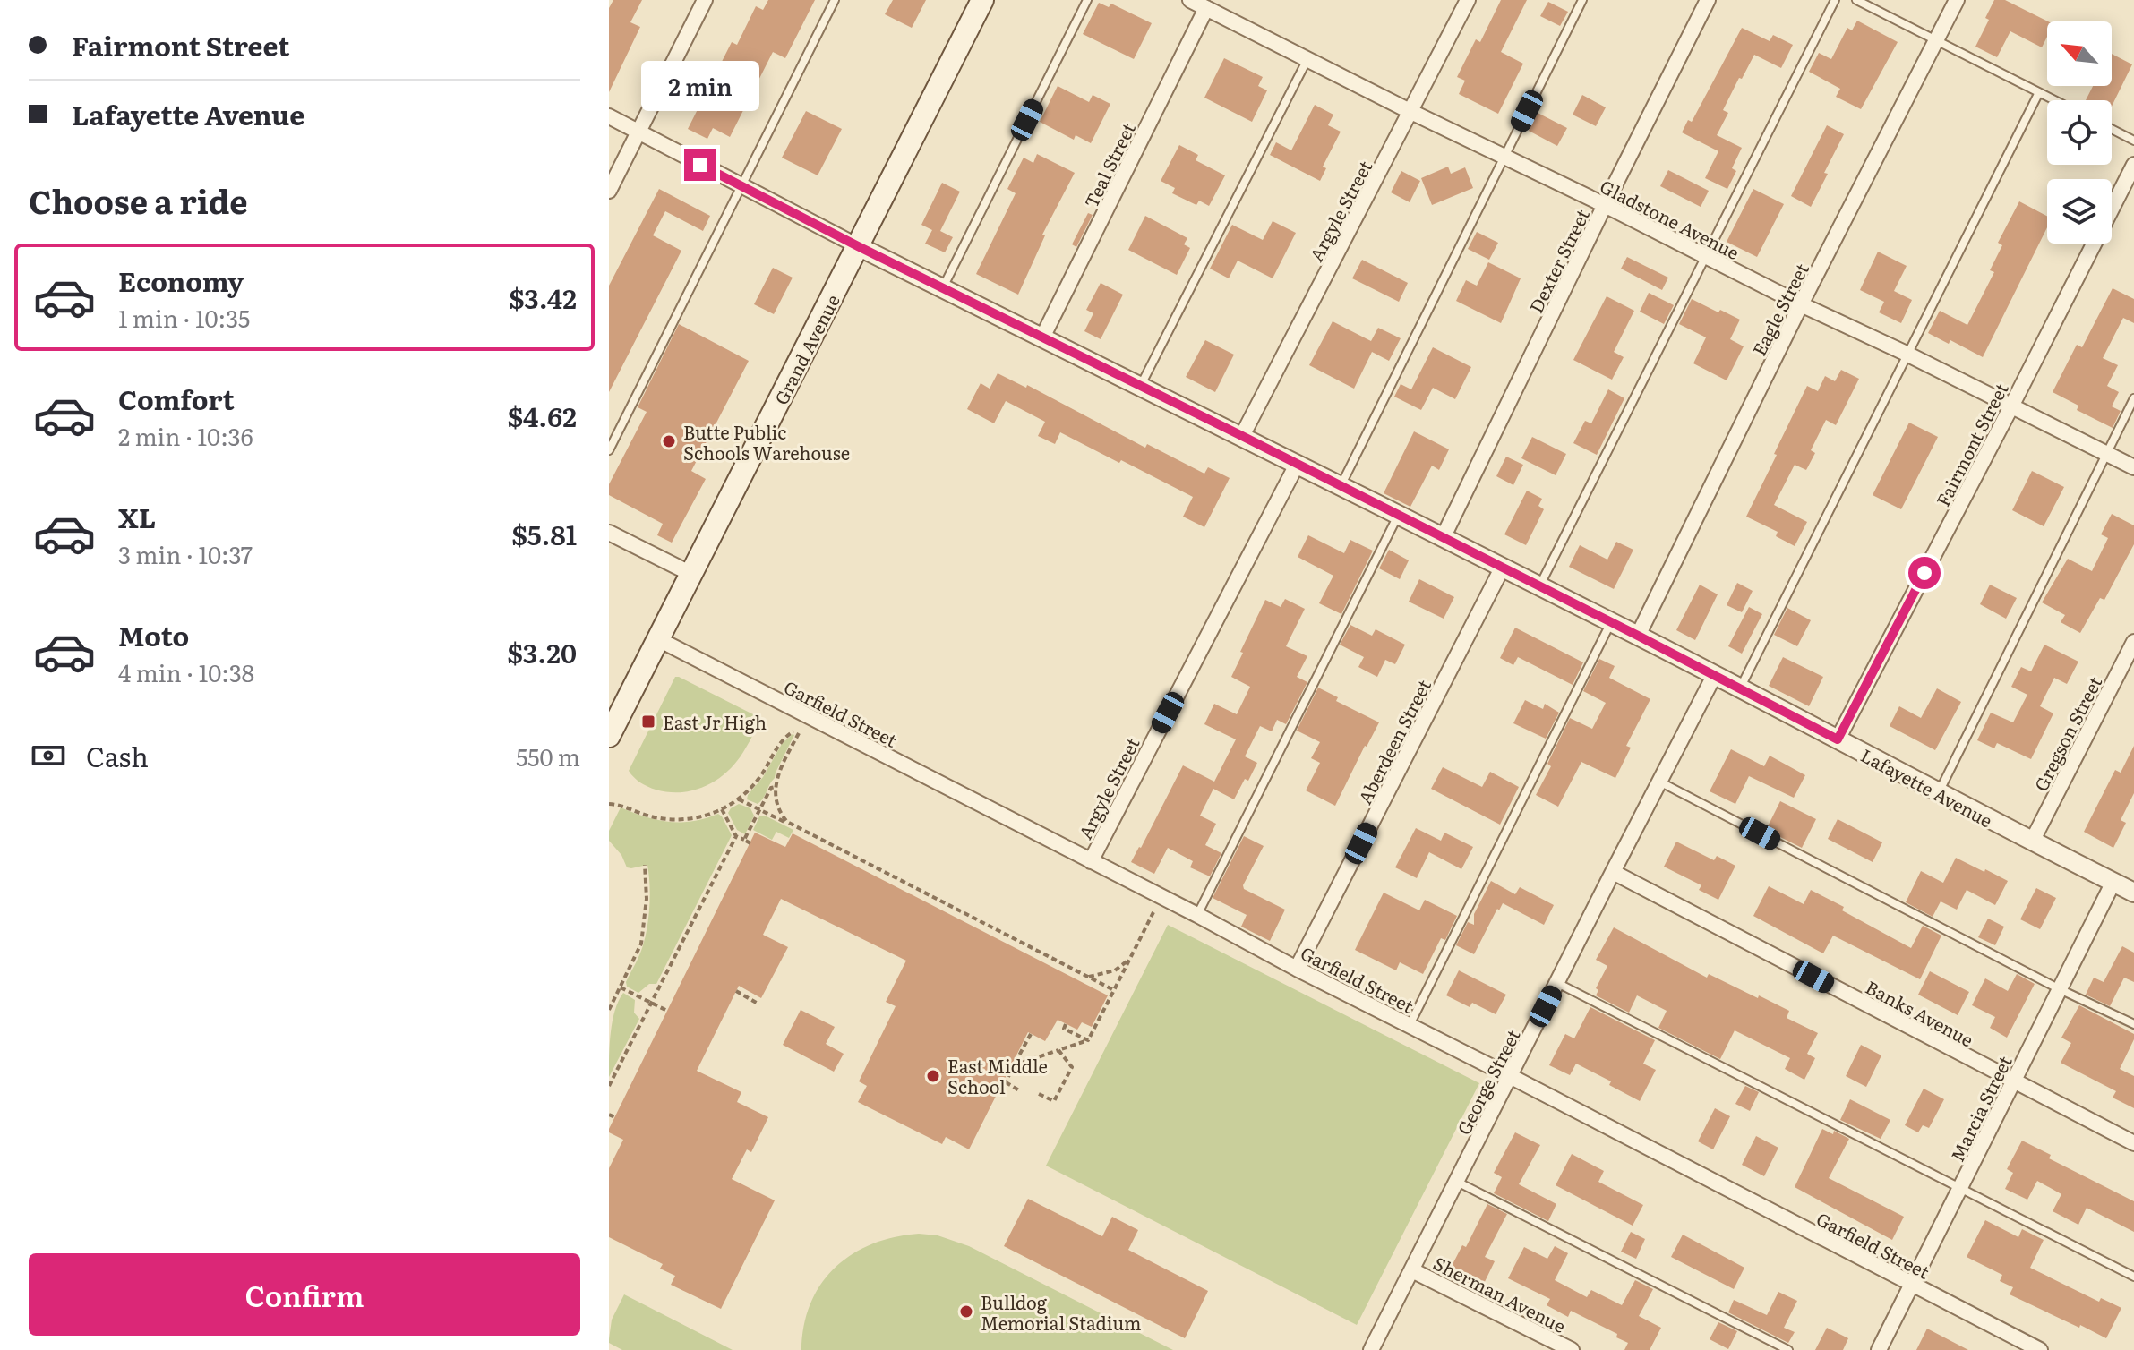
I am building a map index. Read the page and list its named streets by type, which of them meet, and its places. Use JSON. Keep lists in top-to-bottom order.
{
  "streets": {
    "main road": ["Grand Avenue"],
    "street": [
      "Teal Street",
      "Argyle Street",
      "Gladstone Avenue",
      "Dexter Street",
      "Eagle Street",
      "Fairmont Street",
      "Garfield Street",
      "Gregson Street",
      "Aberdeen Street",
      "Lafayette Avenue",
      "Banks Avenue",
      "George Street",
      "Marcia Street",
      "Sherman Avenue"
    ]
  },
  "crossings": [
    ["Teal Street", "Gladstone Avenue"],
    ["Teal Street", "Lafayette Avenue"],
    ["Argyle Street", "Gladstone Avenue"],
    ["Argyle Street", "Garfield Street"],
    ["Argyle Street", "Lafayette Avenue"],
    ["Gladstone Avenue", "Dexter Street"],
    ["Gladstone Avenue", "Eagle Street"],
    ["Gladstone Avenue", "Fairmont Street"],
    ["Dexter Street", "Lafayette Avenue"],
    ["Eagle Street", "Lafayette Avenue"],
    ["Grand Avenue", "Garfield Street"],
    ["Grand Avenue", "Lafayette Avenue"],
    ["Fairmont Street", "Lafayette Avenue"],
    ["Garfield Street", "Aberdeen Street"],
    ["Garfield Street", "George Street"],
    ["Garfield Street", "Marcia Street"],
    ["Gregson Street", "Lafayette Avenue"],
    ["Aberdeen Street", "Lafayette Avenue"],
    ["Lafayette Avenue", "George Street"],
    ["Lafayette Avenue", "Marcia Street"],
    ["Banks Avenue", "George Street"],
    ["Banks Avenue", "Marcia Street"],
    ["George Street", "Sherman Avenue"]
  ],
  "places": {
    "other": ["Butte Public Schools Warehouse", "East Middle School", "Bulldog Memorial Stadium"],
    "transit": ["East Jr High"]
  },
  "north": "top left",
  "page": {
    "banner": ["Fairmont Street", "Lafayette Avenue"],
    "bubble": "2 min",
    "heading": "Choose a ride",
    "list": [
      {
        "name": "Economy",
        "note": "1 min · 10:35",
        "value": "$3.42"
      },
      {
        "name": "Comfort",
        "note": "2 min · 10:36",
        "value": "$4.62"
      },
      {
        "name": "XL",
        "note": "3 min · 10:37",
        "value": "$5.81"
      },
      {
        "name": "Moto",
        "note": "4 min · 10:38",
        "value": "$3.20"
      }
    ],
    "pay": ["Cash", "550 m"],
    "buttons": "Confirm"
  }
}
